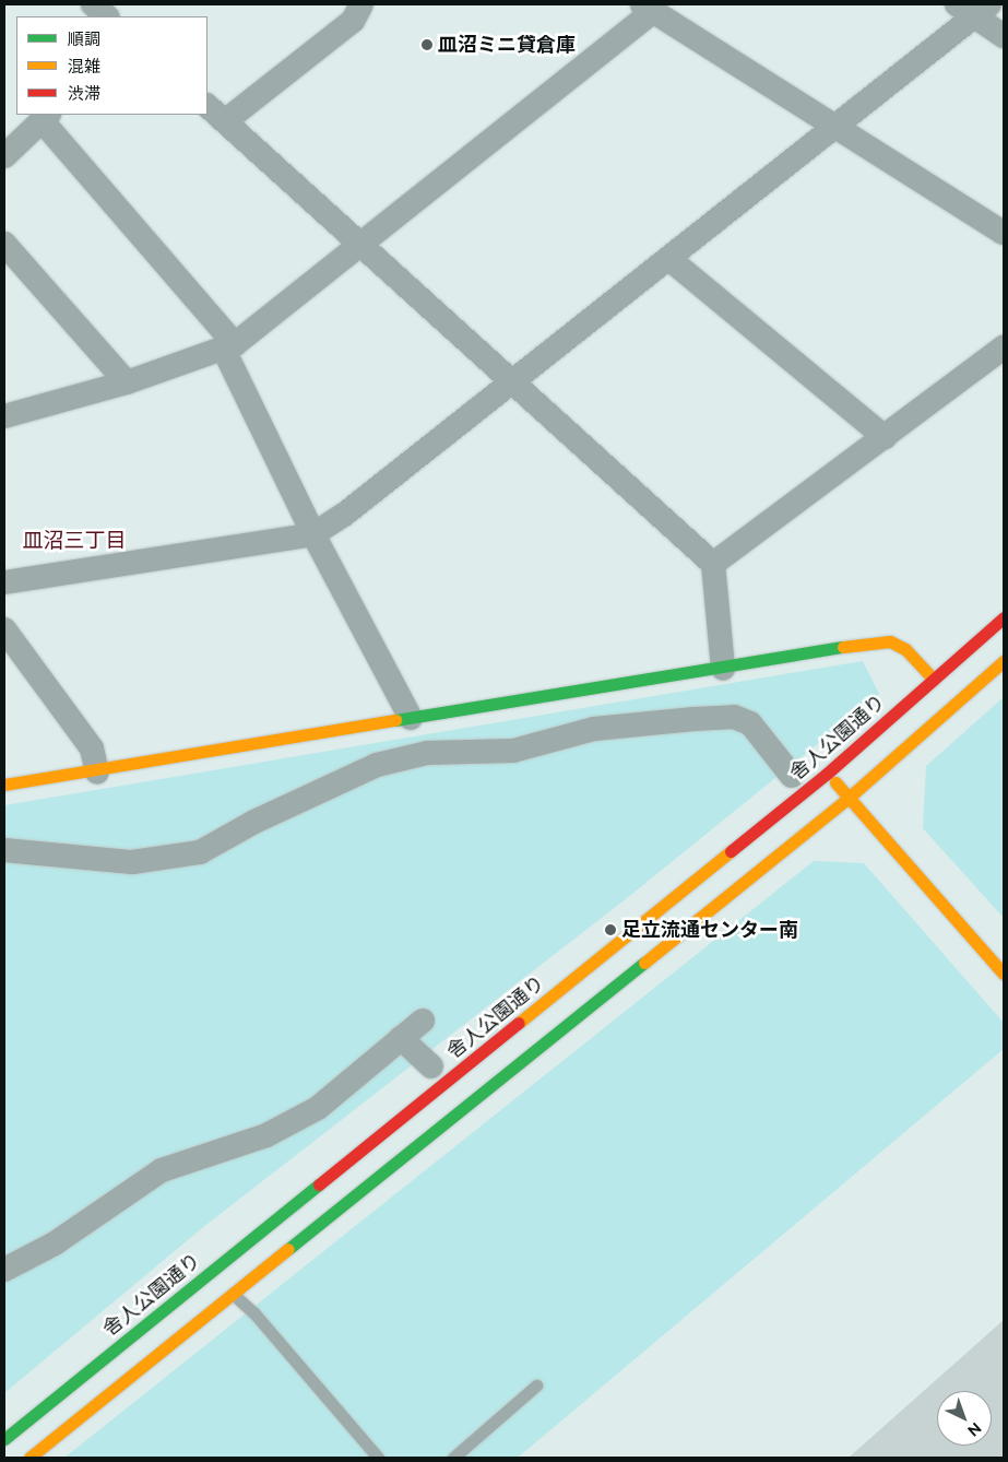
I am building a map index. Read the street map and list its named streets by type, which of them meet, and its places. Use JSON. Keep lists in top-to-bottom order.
{
  "streets": {
    "street": ["舎人公園通り"]
  },
  "districts": ["皿沼三丁目"],
  "places": ["皿沼ミニ貸倉庫", "足立流通センター南"],
  "legend": ["順調", "混雑", "渋滞"],
  "north": "bottom right"
}
